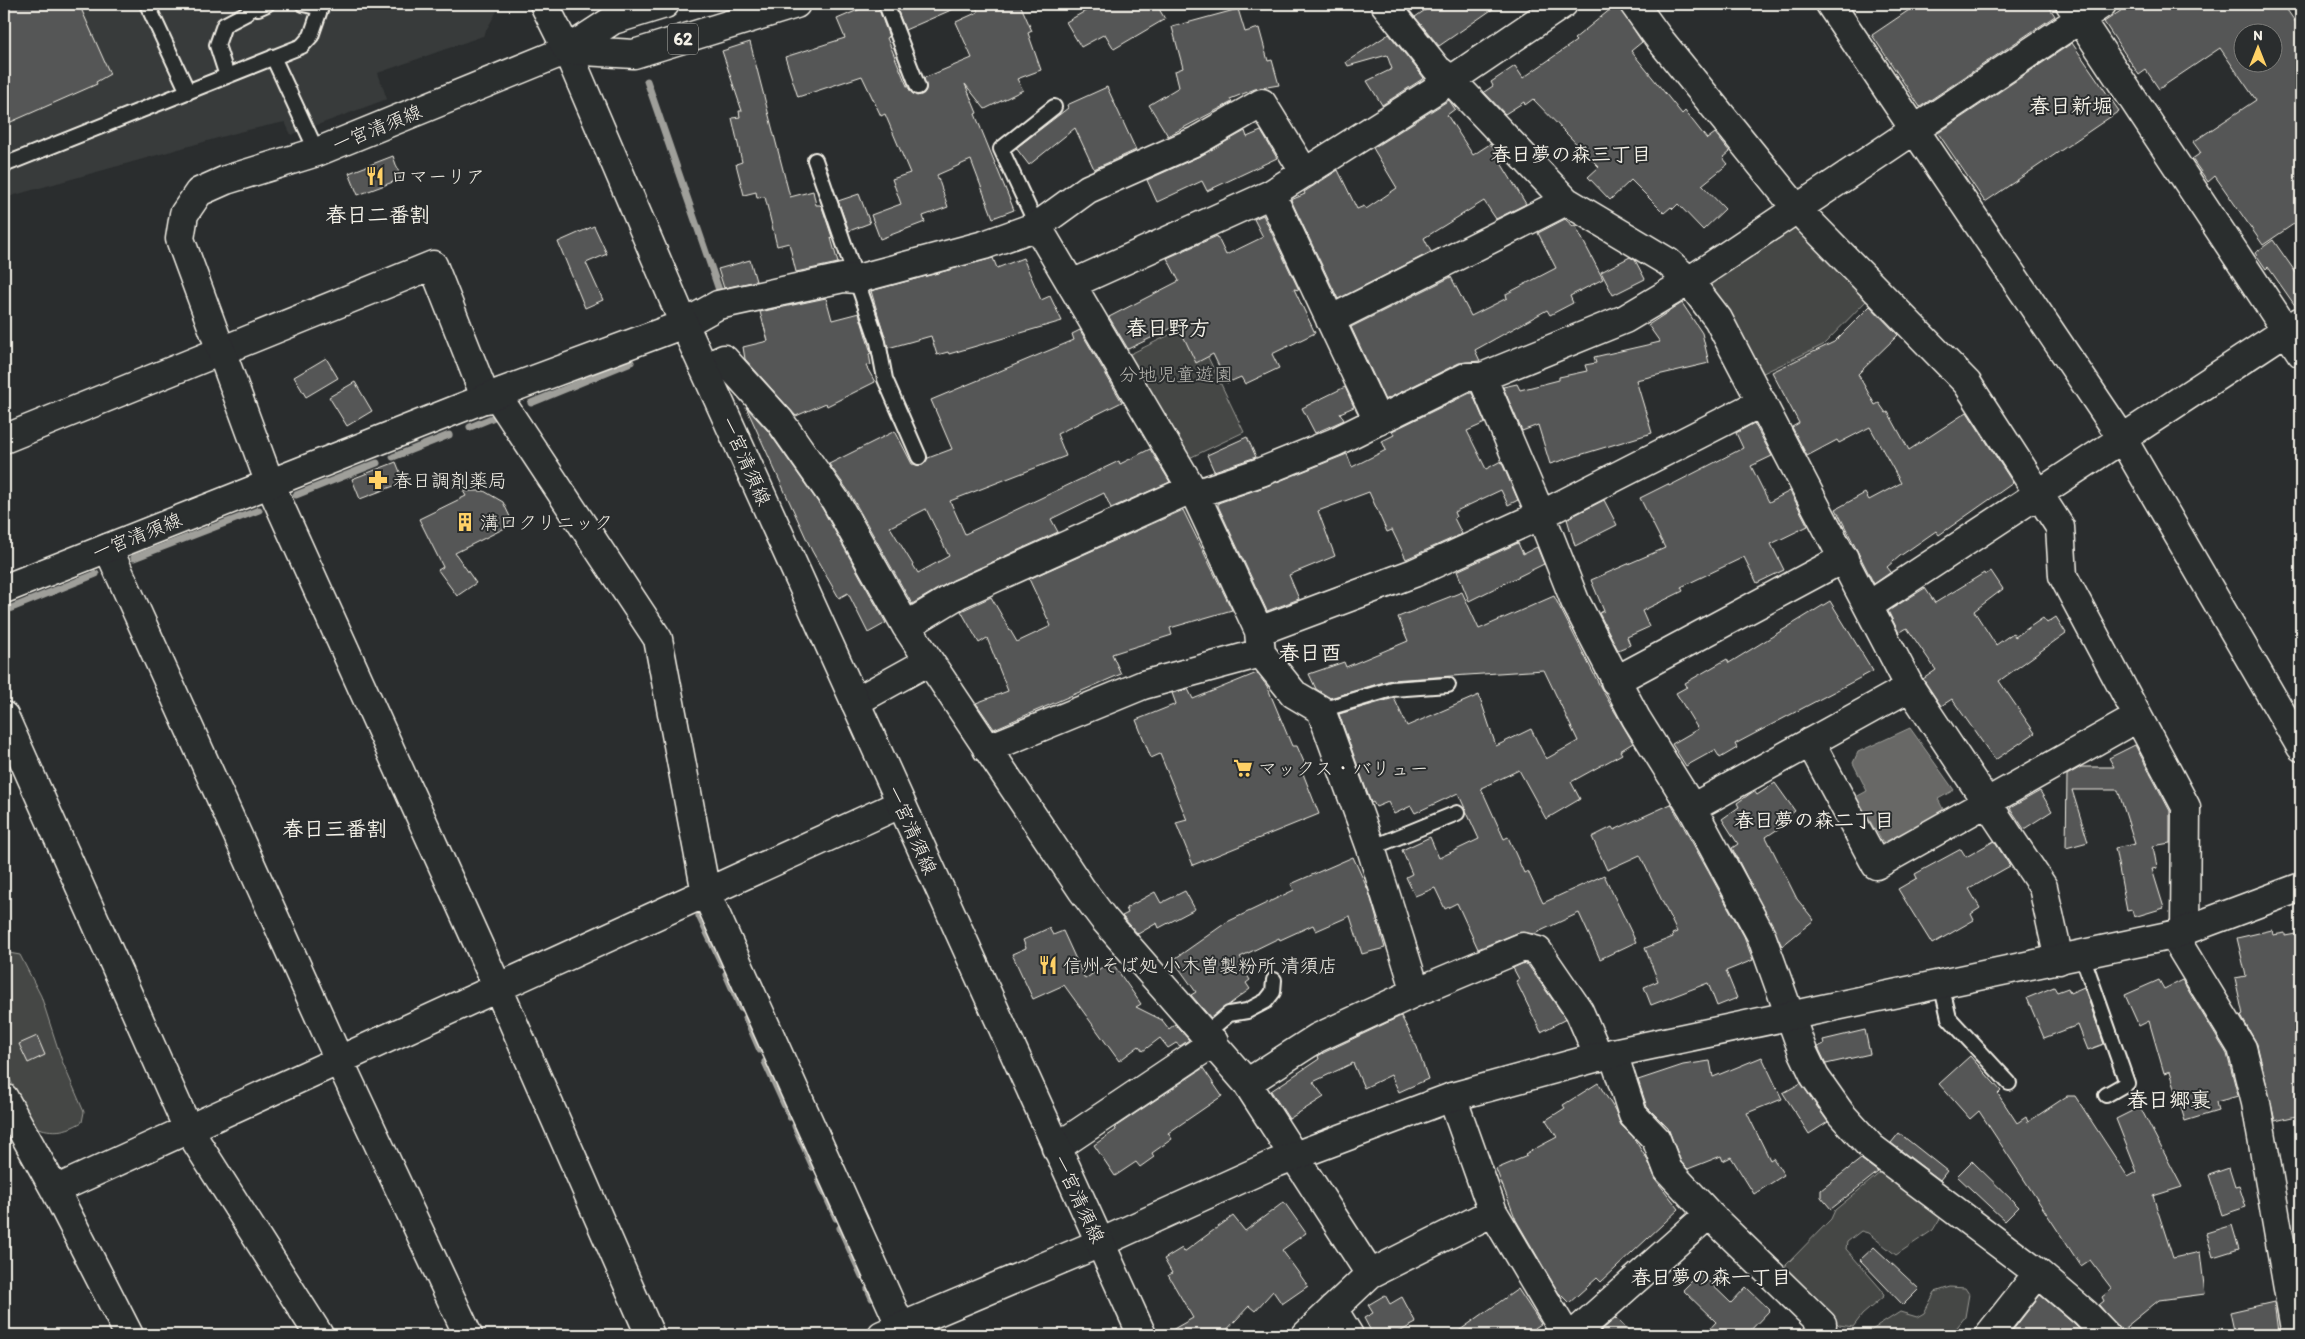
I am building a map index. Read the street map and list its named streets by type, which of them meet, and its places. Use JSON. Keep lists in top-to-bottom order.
{
  "streets": {
    "street": ["62", "一宮清須線"]
  },
  "crossings": [
    ["62", "一宮清須線"]
  ],
  "districts": [
    "春日新堀",
    "春日夢の森三丁目",
    "春日二番割",
    "春日野方",
    "春日酉",
    "春日夢の森二丁目",
    "春日三番割",
    "春日郷裏",
    "春日夢の森一丁目"
  ],
  "parks": ["分地児童遊園"],
  "places": {
    "restaurant": ["ロマーリア", "信州そば処 小木曽製粉所 清須店"],
    "pharmacy": ["春日調剤薬局"],
    "building": ["溝口クリニック"],
    "supermarket": ["マックス・バリュー"]
  },
  "north": "top"
}
